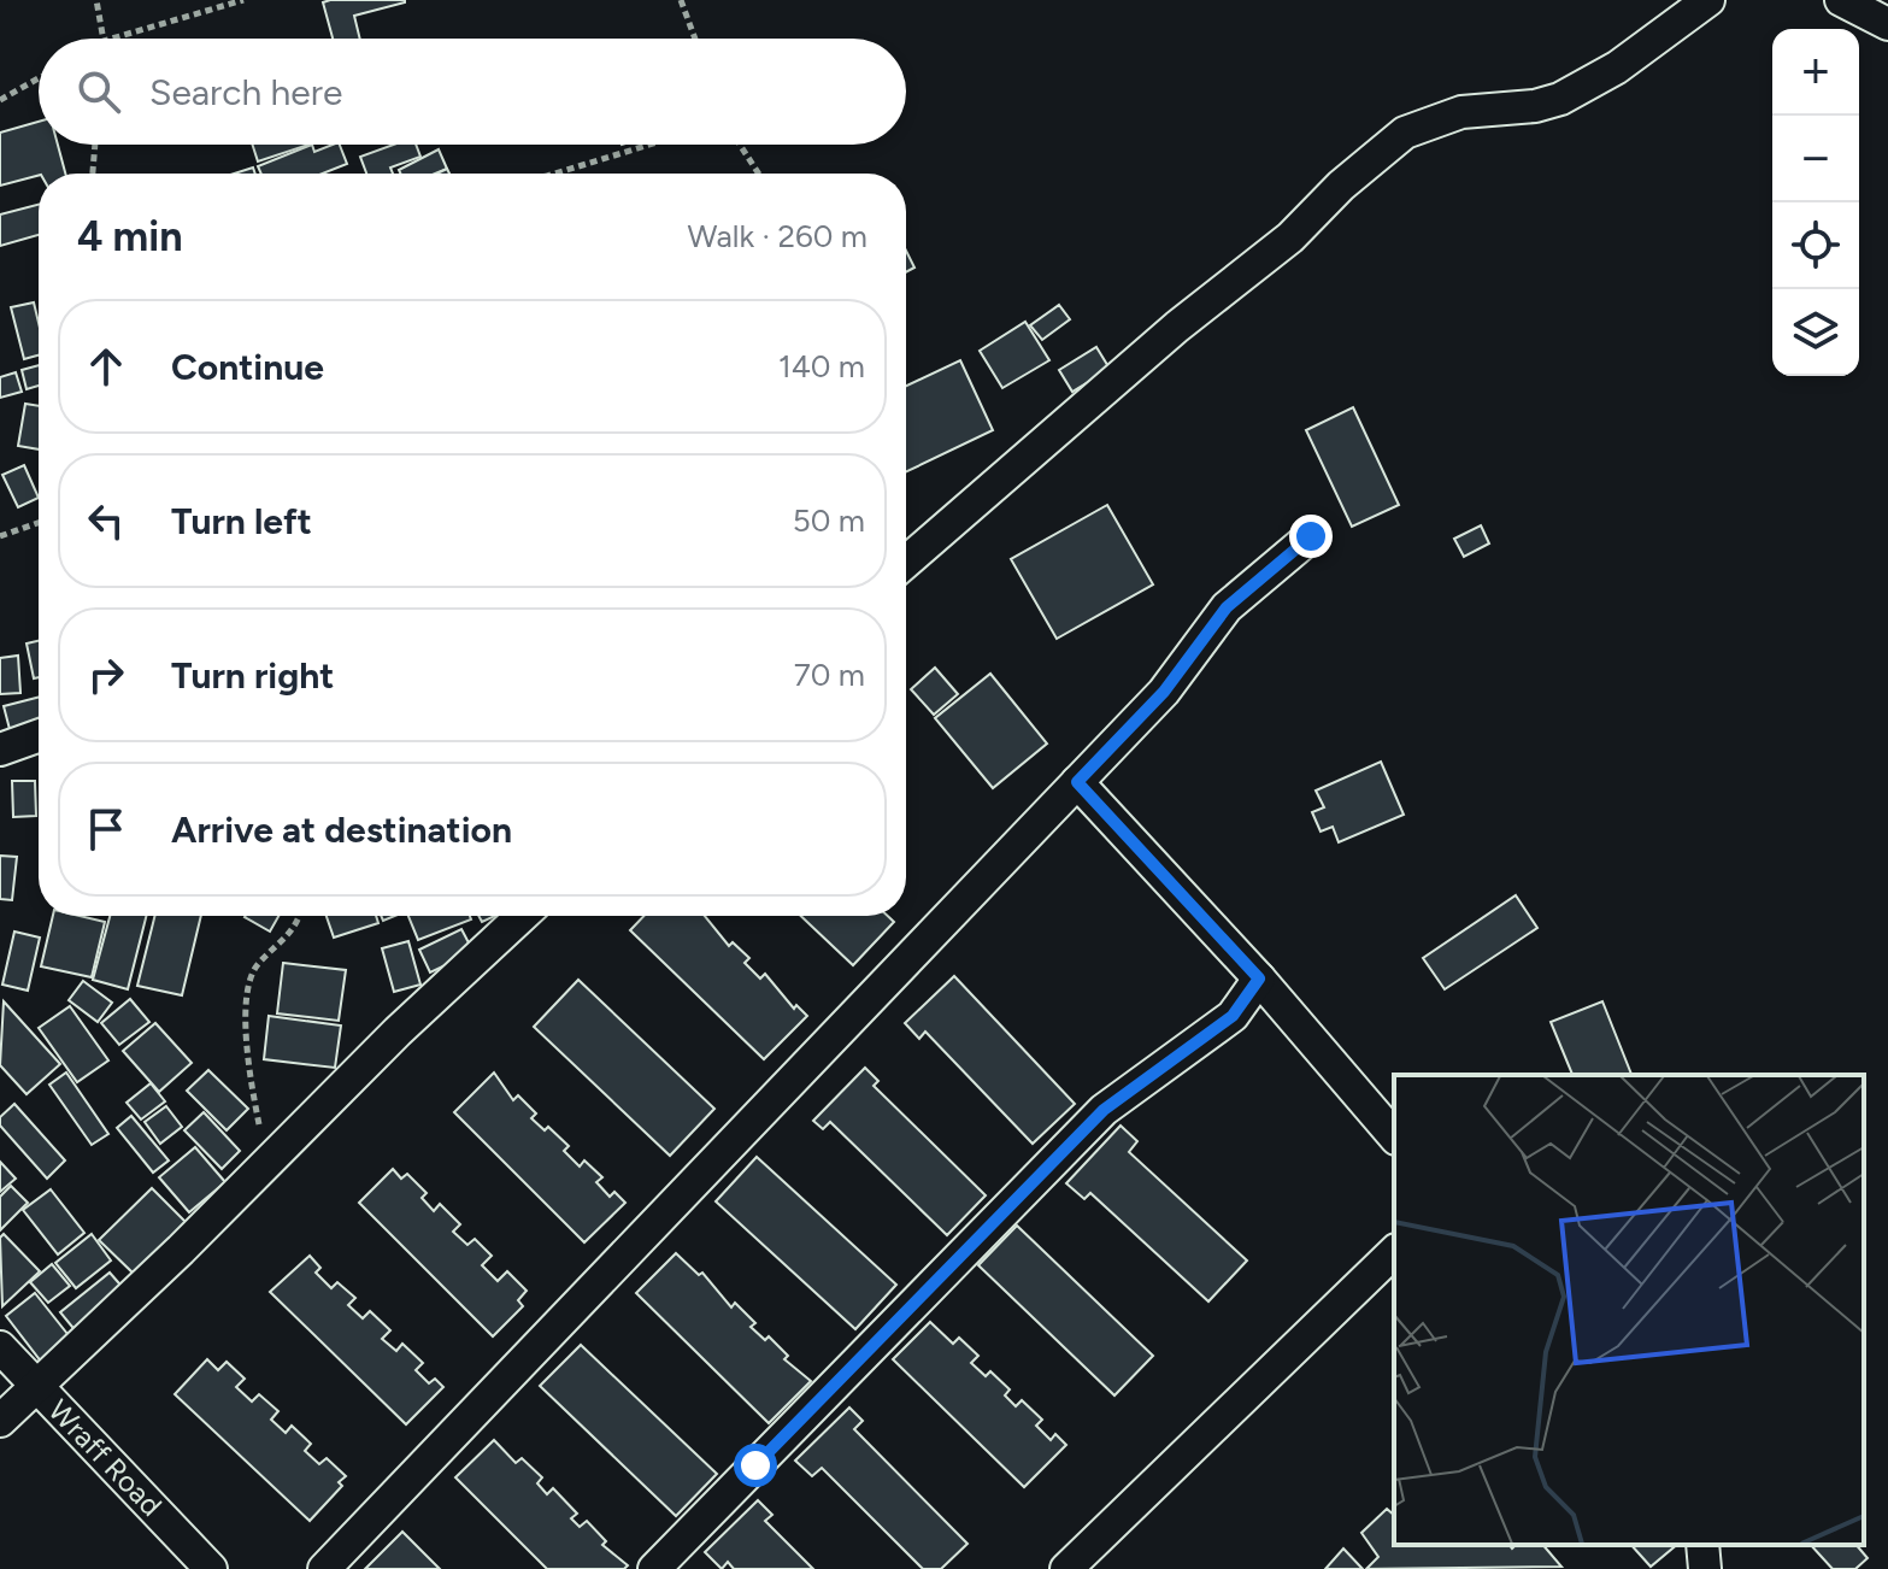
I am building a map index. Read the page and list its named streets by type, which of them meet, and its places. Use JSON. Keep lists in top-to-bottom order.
{
  "streets": {
    "street": ["Wraff Road"]
  },
  "page": {
    "map_buttons": ["+", "−"],
    "search": "Search here",
    "heading": ["4 min", "Walk · 260 m"],
    "list": [
      ["Continue", "140 m"],
      ["Turn left", "50 m"],
      ["Turn right", "70 m"],
      "Arrive at destination"
    ]
  }
}
